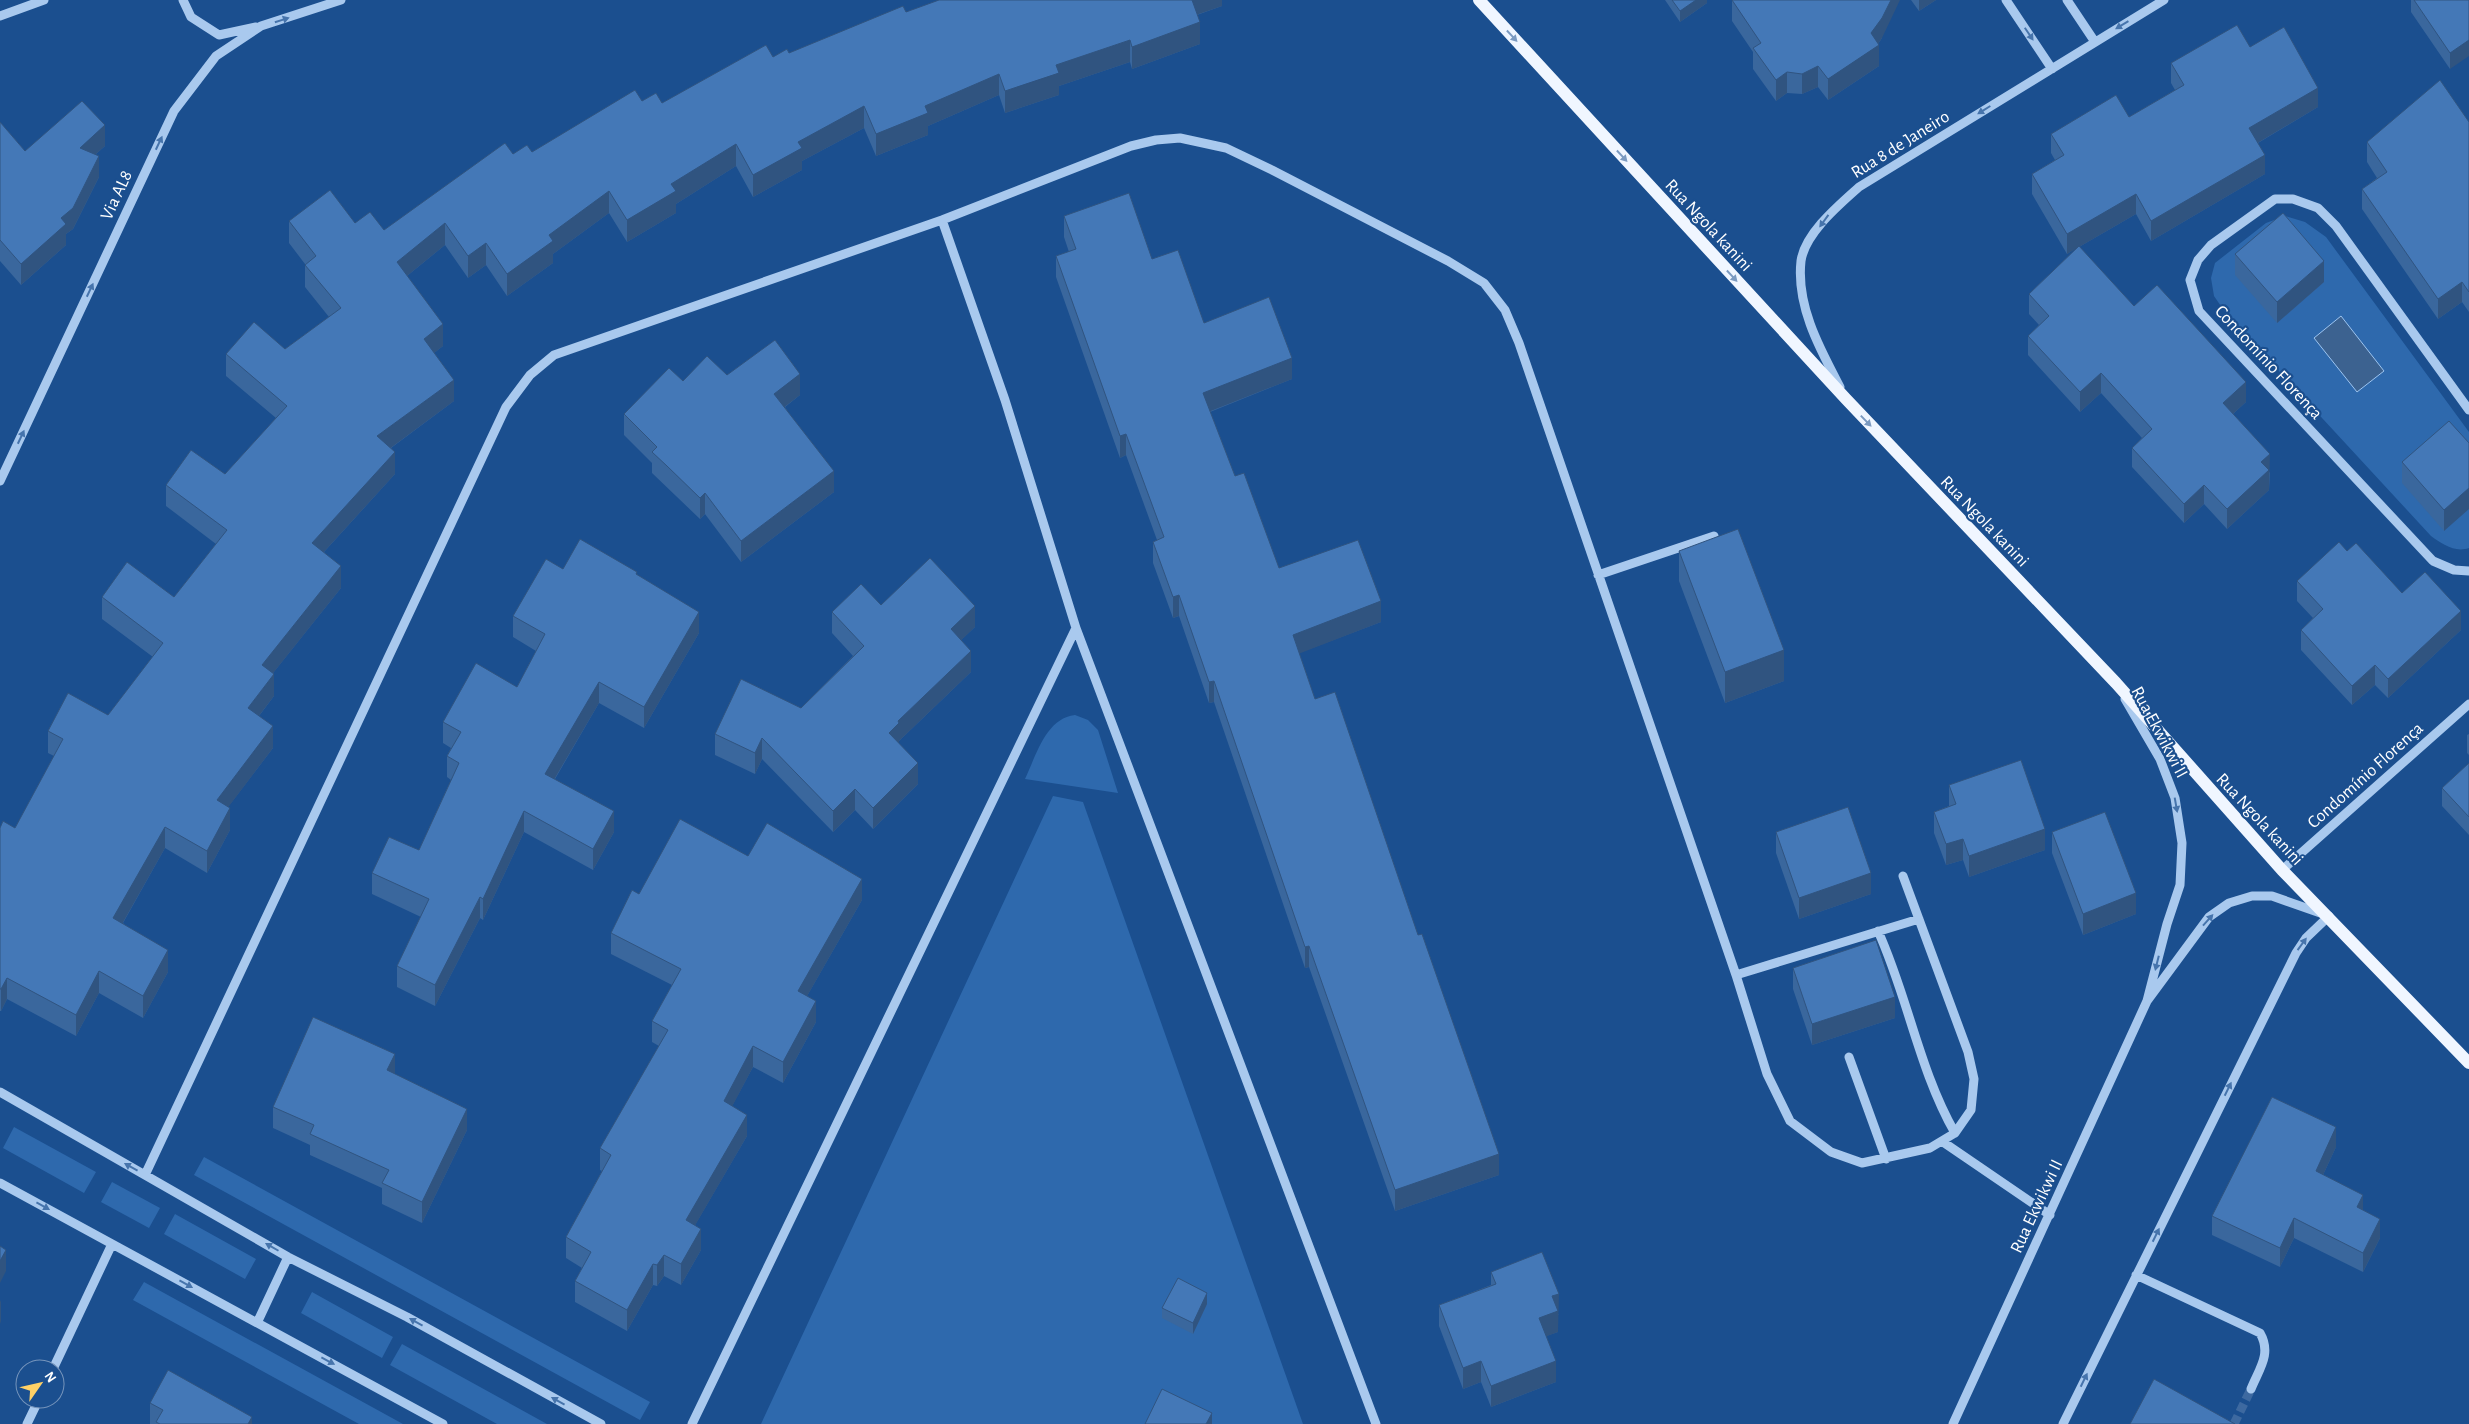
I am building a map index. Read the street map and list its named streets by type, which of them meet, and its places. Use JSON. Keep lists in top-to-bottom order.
{
  "streets": {
    "main road": ["Rua Ngola kanini"],
    "street": [
      "Rua 8 de Janeiro",
      "Via AL8",
      "Condomínio Florença",
      "Rua Ekwikwi II"
    ]
  },
  "crossings": [
    ["Rua 8 de Janeiro", "Rua Ngola kanini"],
    ["Rua Ngola kanini", "Condomínio Florença"],
    ["Rua Ngola kanini", "Rua Ekwikwi II"]
  ],
  "one_way": ["Rua 8 de Janeiro", "Via AL8", "Rua Ngola kanini"],
  "north": "top right"
}
